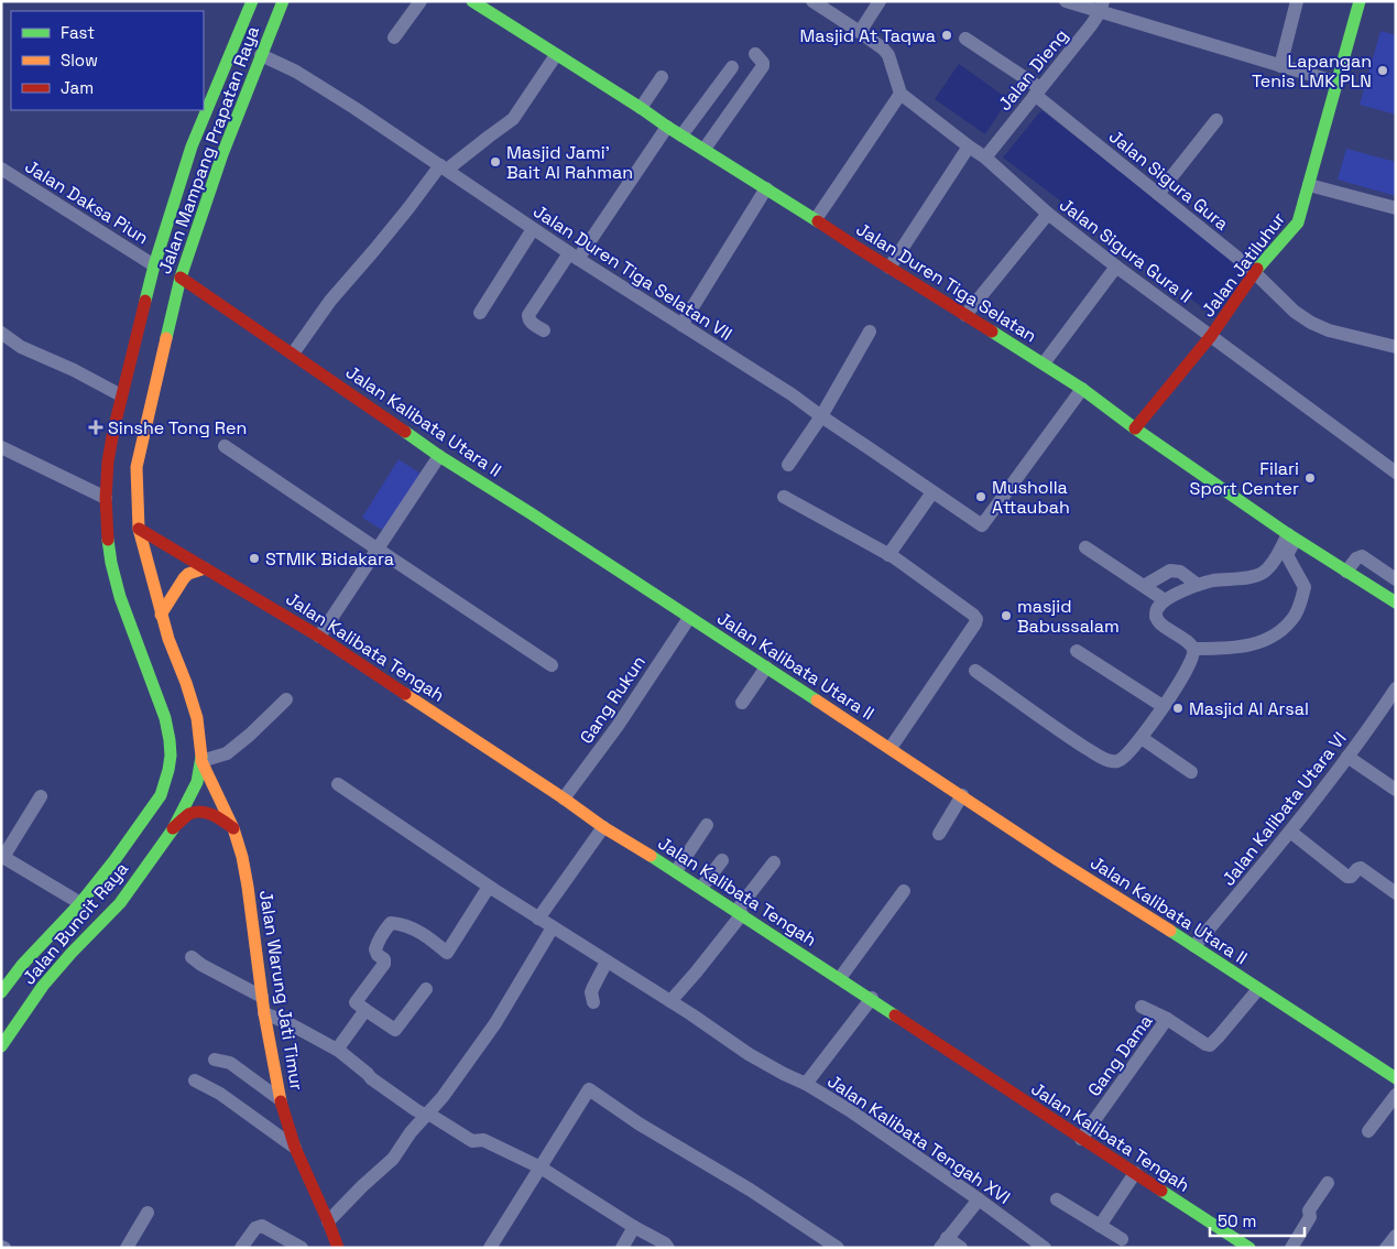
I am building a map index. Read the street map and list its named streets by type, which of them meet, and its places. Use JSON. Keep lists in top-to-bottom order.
{
  "streets": {
    "street": [
      "Jalan Dieng",
      "Jalan Mampang Prapatan Raya",
      "Jalan Sigura Gura",
      "Jalan Daksa Piun",
      "Jalan Sigura Gura II",
      "Jalan Jatiluhur",
      "Jalan Duren Tiga Selatan VII",
      "Jalan Duren Tiga Selatan",
      "Jalan Kalibata Utara II",
      "Jalan Kalibata Tengah",
      "Gang Rukun",
      "Jalan Kalibata Utara VI",
      "Jalan Buncit Raya",
      "Jalan Warung Jati Timur",
      "Gang Dama",
      "Jalan Kalibata Tengah XVI"
    ]
  },
  "crossings": [
    ["Jalan Dieng", "Jalan Sigura Gura"],
    ["Jalan Dieng", "Jalan Sigura Gura II"],
    ["Jalan Mampang Prapatan Raya", "Jalan Daksa Piun"],
    ["Jalan Mampang Prapatan Raya", "Jalan Duren Tiga Selatan VII"],
    ["Jalan Mampang Prapatan Raya", "Jalan Kalibata Utara II"],
    ["Jalan Mampang Prapatan Raya", "Jalan Kalibata Tengah"],
    ["Jalan Mampang Prapatan Raya", "Jalan Buncit Raya"],
    ["Jalan Mampang Prapatan Raya", "Jalan Warung Jati Timur"],
    ["Jalan Sigura Gura", "Jalan Jatiluhur"],
    ["Jalan Sigura Gura II", "Jalan Jatiluhur"],
    ["Jalan Jatiluhur", "Jalan Duren Tiga Selatan"],
    ["Jalan Duren Tiga Selatan VII", "Jalan Duren Tiga Selatan"],
    ["Jalan Kalibata Utara II", "Gang Rukun"],
    ["Jalan Kalibata Utara II", "Jalan Kalibata Utara VI"],
    ["Jalan Kalibata Tengah", "Gang Rukun"],
    ["Jalan Kalibata Tengah", "Gang Dama"],
    ["Jalan Kalibata Tengah", "Jalan Kalibata Tengah XVI"],
    ["Jalan Buncit Raya", "Jalan Warung Jati Timur"]
  ],
  "places": {
    "other": [
      "Masjid At Taqwa",
      "Lapangan Tenis LMK PLN",
      "Masjid Jami' Bait Al Rahman",
      "Filari Sport Center",
      "Musholla Attaubah",
      "STMIK Bidakara",
      "masjid Babussalam",
      "Masjid Al Arsal"
    ],
    "health": ["Sinshe Tong Ren"]
  },
  "legend": ["Fast", "Slow", "Jam"],
  "scale_bar": "50 m"
}
